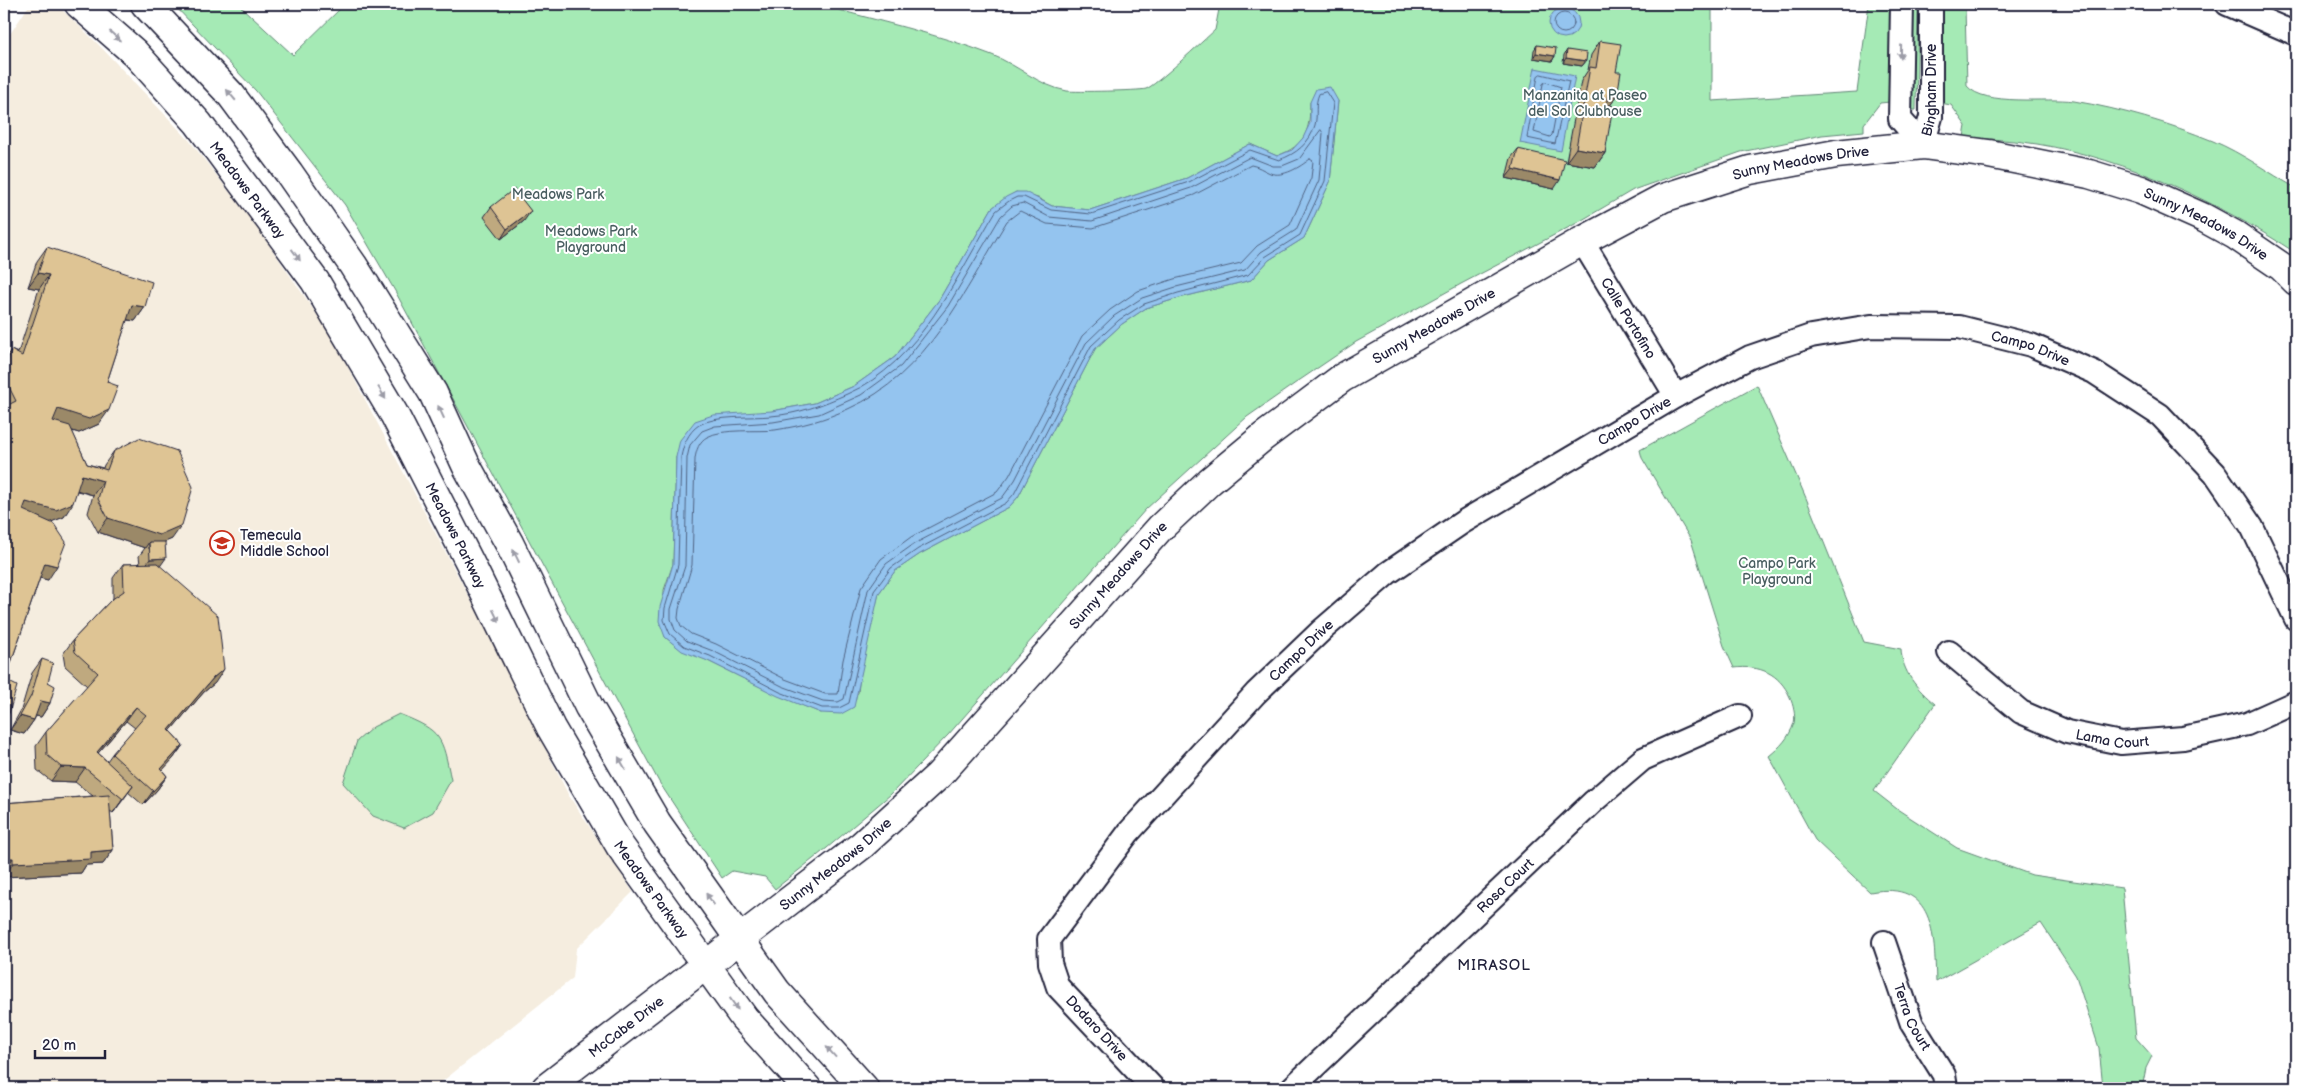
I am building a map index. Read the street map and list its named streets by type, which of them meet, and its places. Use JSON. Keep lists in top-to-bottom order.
{
  "streets": {
    "main road": ["Sunny Meadows Drive", "Meadows Parkway", "McCabe Drive"],
    "street": [
      "Bingham Drive",
      "Calle Portofino",
      "Campo Drive",
      "Lama Court",
      "Rosa Court",
      "Terra Court",
      "Dodaro Drive"
    ]
  },
  "crossings": [
    ["Bingham Drive", "Sunny Meadows Drive"],
    ["Sunny Meadows Drive", "Meadows Parkway"],
    ["Sunny Meadows Drive", "Calle Portofino"],
    ["Sunny Meadows Drive", "McCabe Drive"],
    ["Meadows Parkway", "McCabe Drive"],
    ["Calle Portofino", "Campo Drive"],
    ["Campo Drive", "Dodaro Drive"]
  ],
  "districts": ["MIRASOL"],
  "parks": [
    "Manzanita at Paseo del Sol Clubhouse",
    "Meadows Park",
    "Meadows Park Playground",
    "Campo Park Playground"
  ],
  "places": {
    "school or university": ["Temecula Middle School"]
  },
  "scale_bar": "20 m"
}
